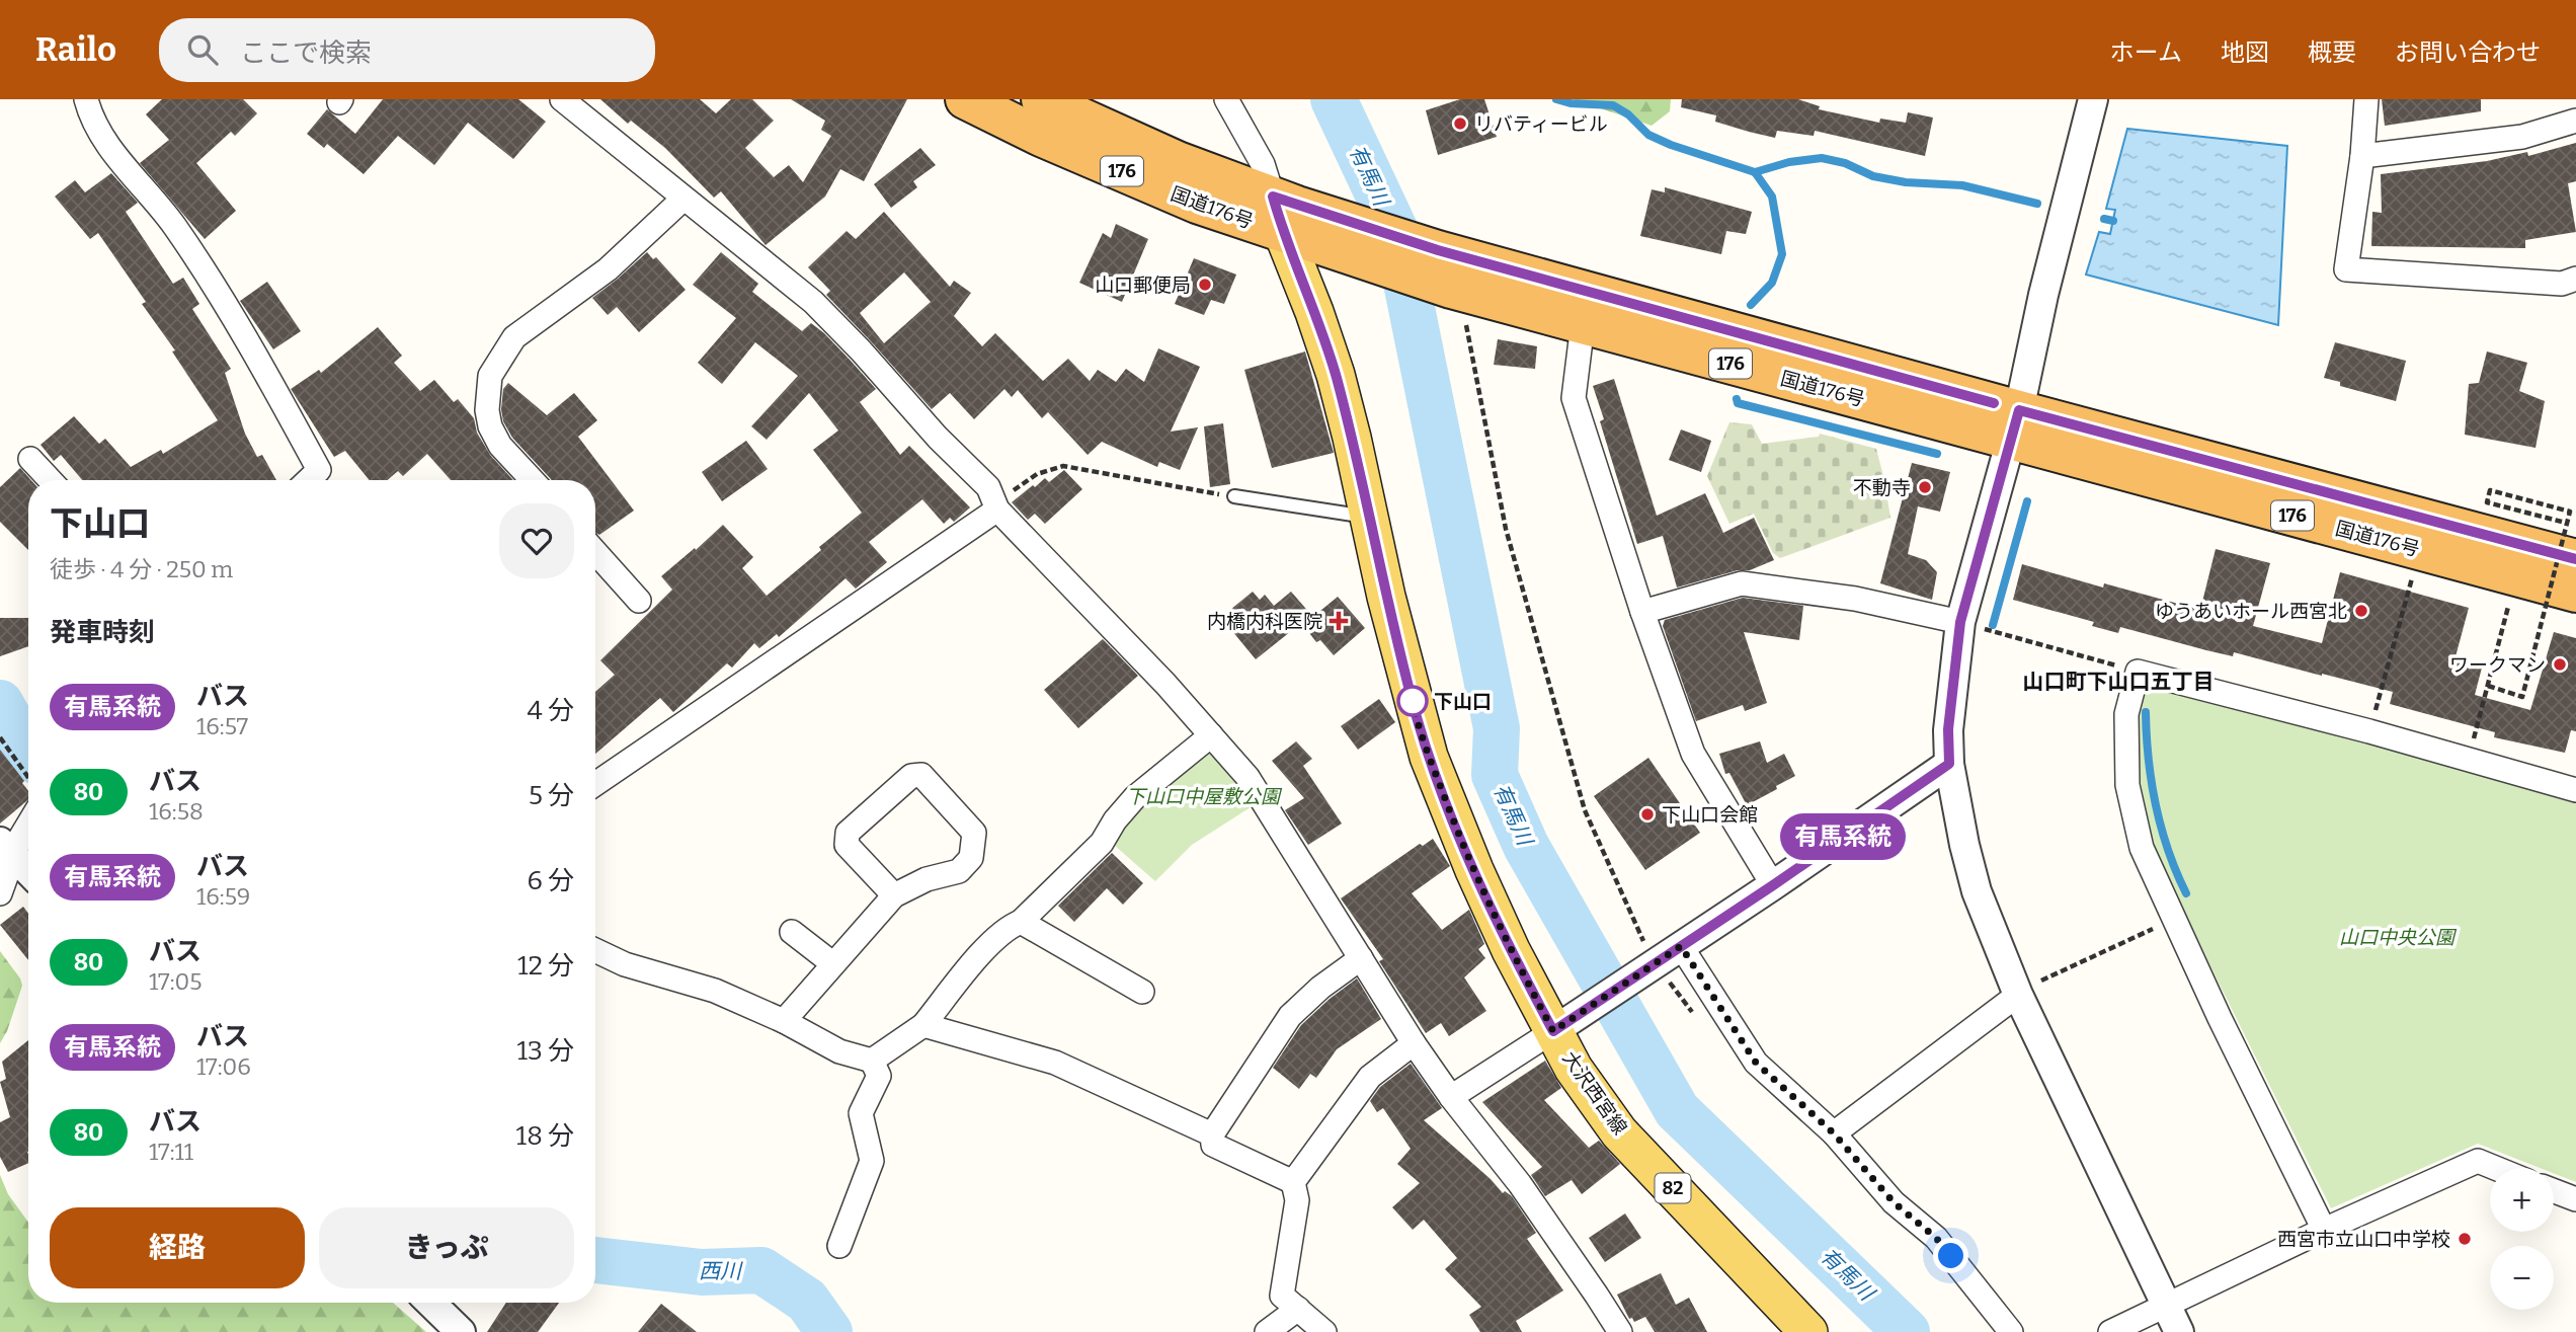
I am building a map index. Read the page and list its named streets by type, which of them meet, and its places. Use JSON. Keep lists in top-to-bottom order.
{
  "streets": {
    "highway": ["176", "国道176号"],
    "main road": ["大沢西宮線", "82"]
  },
  "crossings": [
    ["国道176号", "大沢西宮線"]
  ],
  "districts": ["山口町下山口五丁目"],
  "water": ["有馬川", "西川"],
  "parks": ["下山口中屋敷公園", "山口中央公園"],
  "places": {
    "other": [
      "リバティービル",
      "山口郵便局",
      "不動寺",
      "ゆうあいホール西宮北",
      "ワークマン",
      "下山口",
      "下山口会館",
      "西宮市立山口中学校"
    ],
    "health": ["内橋内科医院"]
  },
  "lines": ["bus line 有馬系統"],
  "page": {
    "header": "Railo",
    "search": "ここで検索",
    "nav": [
      "ホーム",
      "地図",
      "概要",
      "お問い合わせ"
    ],
    "on_map": "有馬系統",
    "heading": [
      ["下山口", "徒歩 · 4 分 · 250 m"],
      "発車時刻"
    ],
    "list": [
      {
        "mark": "有馬系統",
        "name": "バス",
        "note": "16:57",
        "value": "4 分"
      },
      {
        "mark": "80",
        "name": "バス",
        "note": "16:58",
        "value": "5 分"
      },
      {
        "mark": "有馬系統",
        "name": "バス",
        "note": "16:59",
        "value": "6 分"
      },
      {
        "mark": "80",
        "name": "バス",
        "note": "17:05",
        "value": "12 分"
      },
      {
        "mark": "有馬系統",
        "name": "バス",
        "note": "17:06",
        "value": "13 分"
      },
      {
        "mark": "80",
        "name": "バス",
        "note": "17:11",
        "value": "18 分"
      }
    ],
    "map_buttons": ["+", "−"],
    "buttons": ["経路", "きっぷ"]
  }
}
